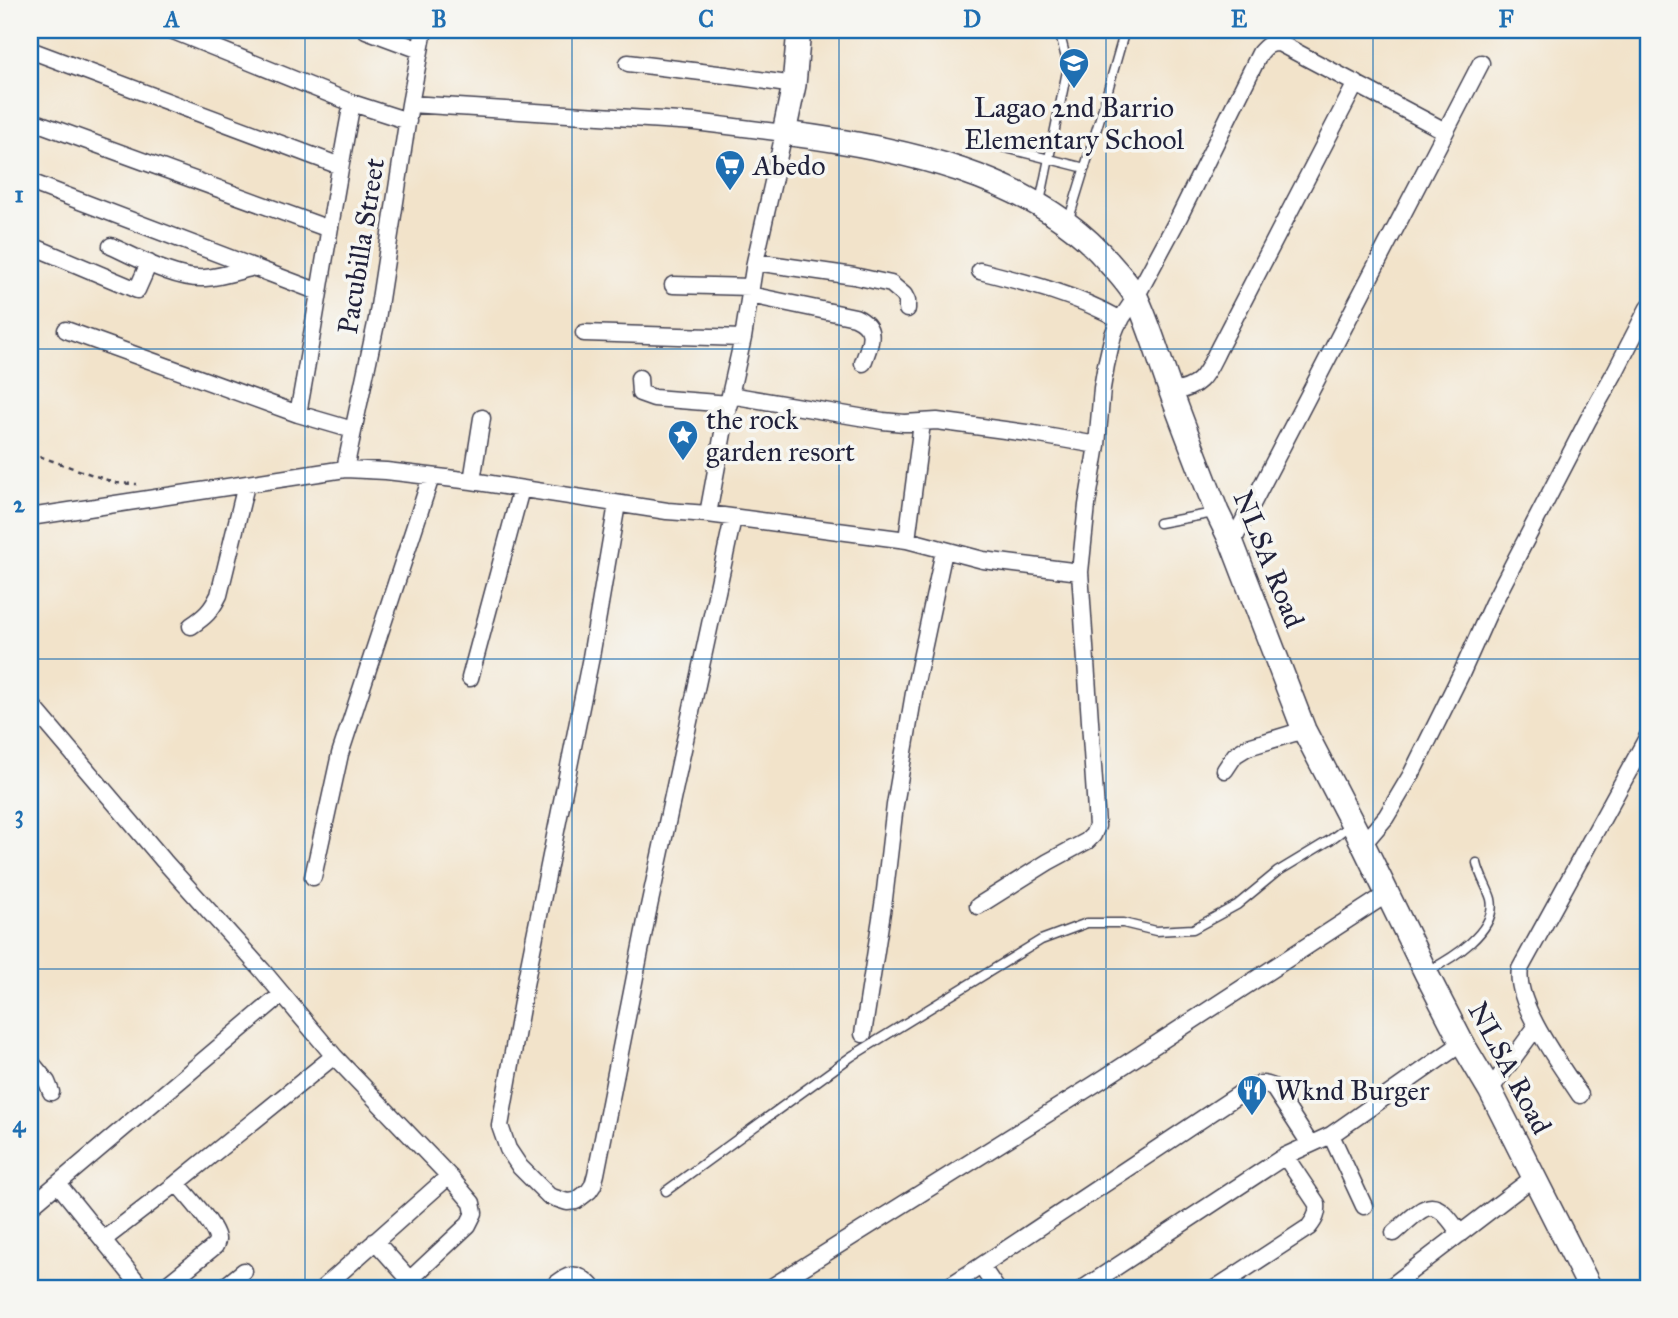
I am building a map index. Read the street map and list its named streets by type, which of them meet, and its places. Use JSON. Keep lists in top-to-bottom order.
{
  "streets": {
    "main road": ["NLSA Road"],
    "street": ["Pacubilla Street"]
  },
  "places": {
    "school or university": ["Lagao 2nd Barrio Elementary School"],
    "supermarket": ["Abedo"],
    "place": ["the rock garden resort"],
    "restaurant": ["Wknd Burger"]
  },
  "grid": {
    "columns": [
      "A",
      "B",
      "C",
      "D",
      "E",
      "F"
    ],
    "rows": [
      "1",
      "2",
      "3",
      "4"
    ]
  }
}
